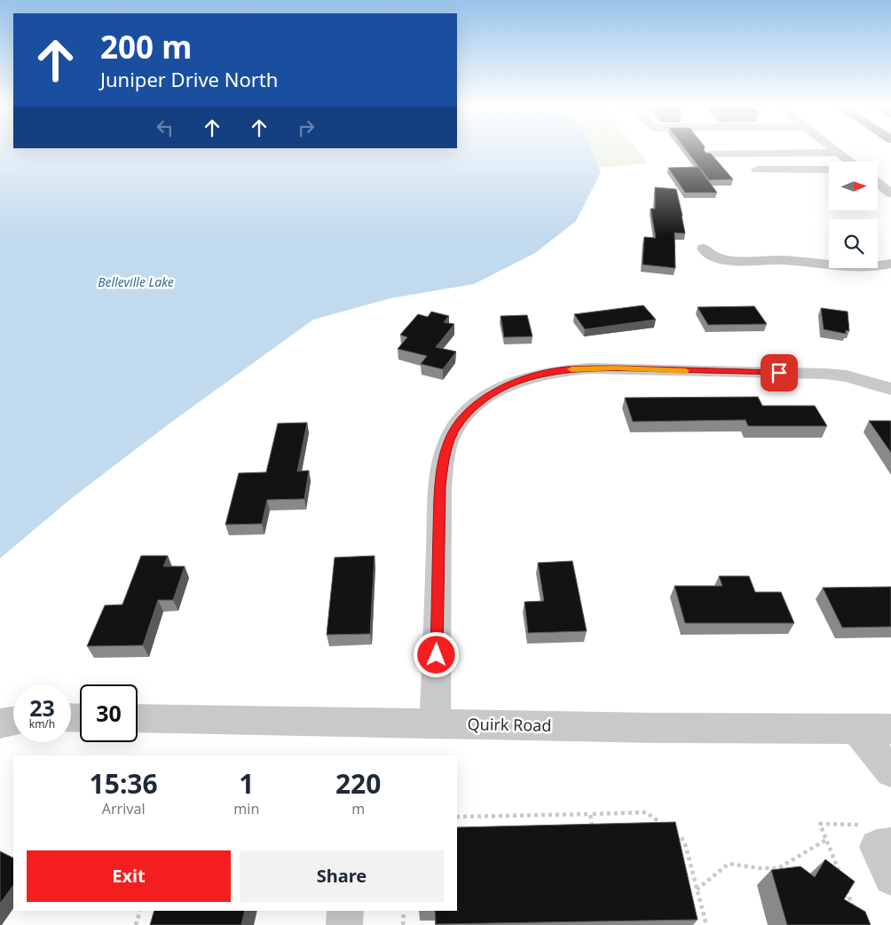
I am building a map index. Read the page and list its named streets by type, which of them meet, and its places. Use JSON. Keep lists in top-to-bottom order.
{
  "streets": {
    "street": ["Quirk Road"]
  },
  "water": ["Belleville Lake"],
  "north": "right",
  "page": {
    "turn": ["200 m", "Juniper Drive North"],
    "speed": "23 km/h",
    "limit": "30",
    "eta": [
      "15:36",
      "Arrival",
      "1",
      "min",
      "220",
      "m"
    ],
    "buttons": ["Exit", "Share"]
  }
}
